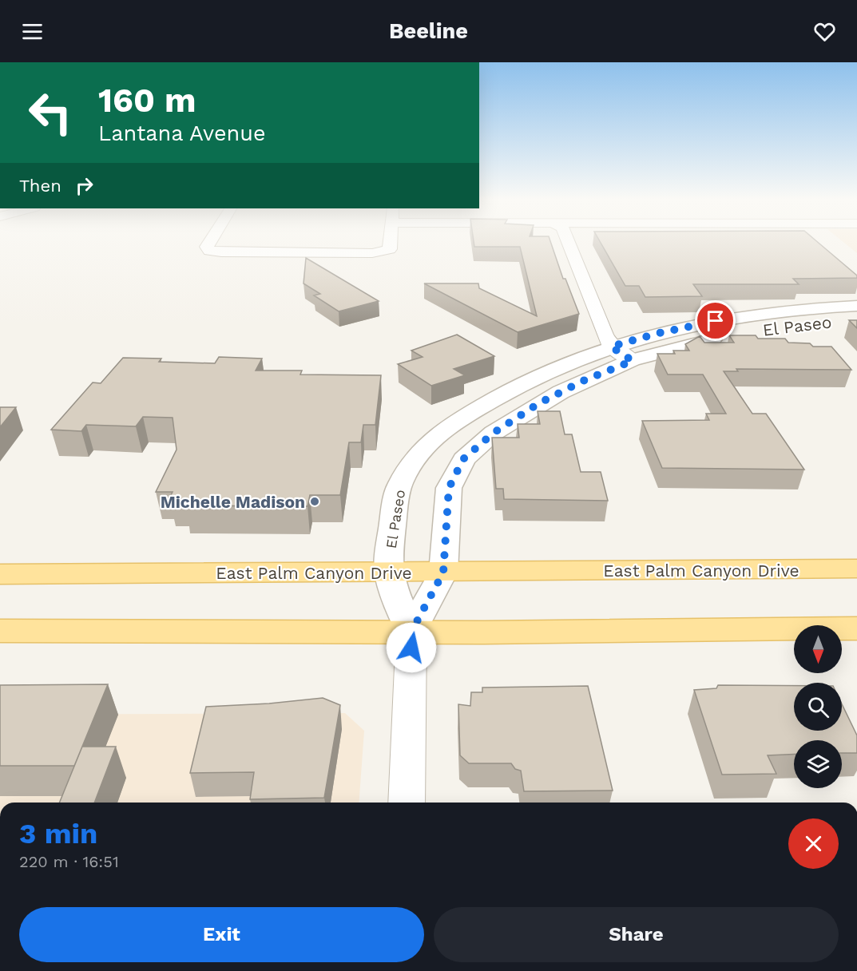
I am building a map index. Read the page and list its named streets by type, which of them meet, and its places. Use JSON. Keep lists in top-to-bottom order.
{
  "streets": {
    "main road": ["East Palm Canyon Drive"],
    "street": ["El Paseo"]
  },
  "crossings": [
    ["El Paseo", "East Palm Canyon Drive"]
  ],
  "places": ["Michelle Madison"],
  "north": "bottom",
  "page": {
    "header": "Beeline",
    "turn": ["160 m", "Lantana Avenue"],
    "then": "Then",
    "heading": ["3 min", "220 m · 16:51"],
    "buttons": ["Exit", "Share"]
  }
}
